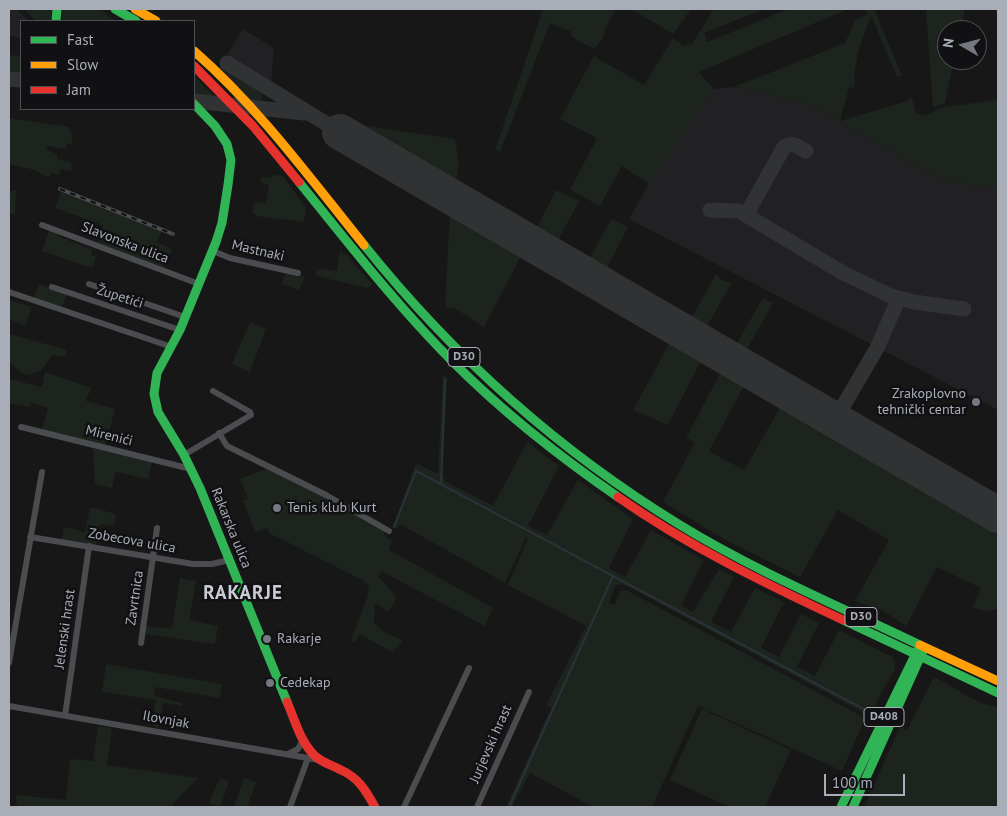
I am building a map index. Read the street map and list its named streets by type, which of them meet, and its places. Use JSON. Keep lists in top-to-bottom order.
{
  "streets": {
    "main road": ["D30", "Rakarska ulica", "D408"],
    "street": [
      "Slavonska ulica",
      "Mastnaki",
      "Župetići",
      "Mirenići",
      "Zobecova ulica",
      "Zavrtnica",
      "Jelenski hrast",
      "Ilovnjak",
      "Jurjevski hrast"
    ]
  },
  "crossings": [
    ["Slavonska ulica", "Rakarska ulica"],
    ["Mastnaki", "Rakarska ulica"],
    ["Župetići", "Rakarska ulica"],
    ["D30", "D408"],
    ["Mirenići", "Rakarska ulica"],
    ["Rakarska ulica", "Zobecova ulica"],
    ["Rakarska ulica", "Ilovnjak"],
    ["Zobecova ulica", "Zavrtnica"],
    ["Zobecova ulica", "Jelenski hrast"],
    ["Jelenski hrast", "Ilovnjak"]
  ],
  "districts": ["RAKARJE"],
  "places": [
    "Zrakoplovno tehnički centar",
    "Tenis klub Kurt",
    "Rakarje",
    "Cedekap"
  ],
  "legend": ["Fast", "Slow", "Jam"],
  "scale_bar": "100 m",
  "north": "left"
}
